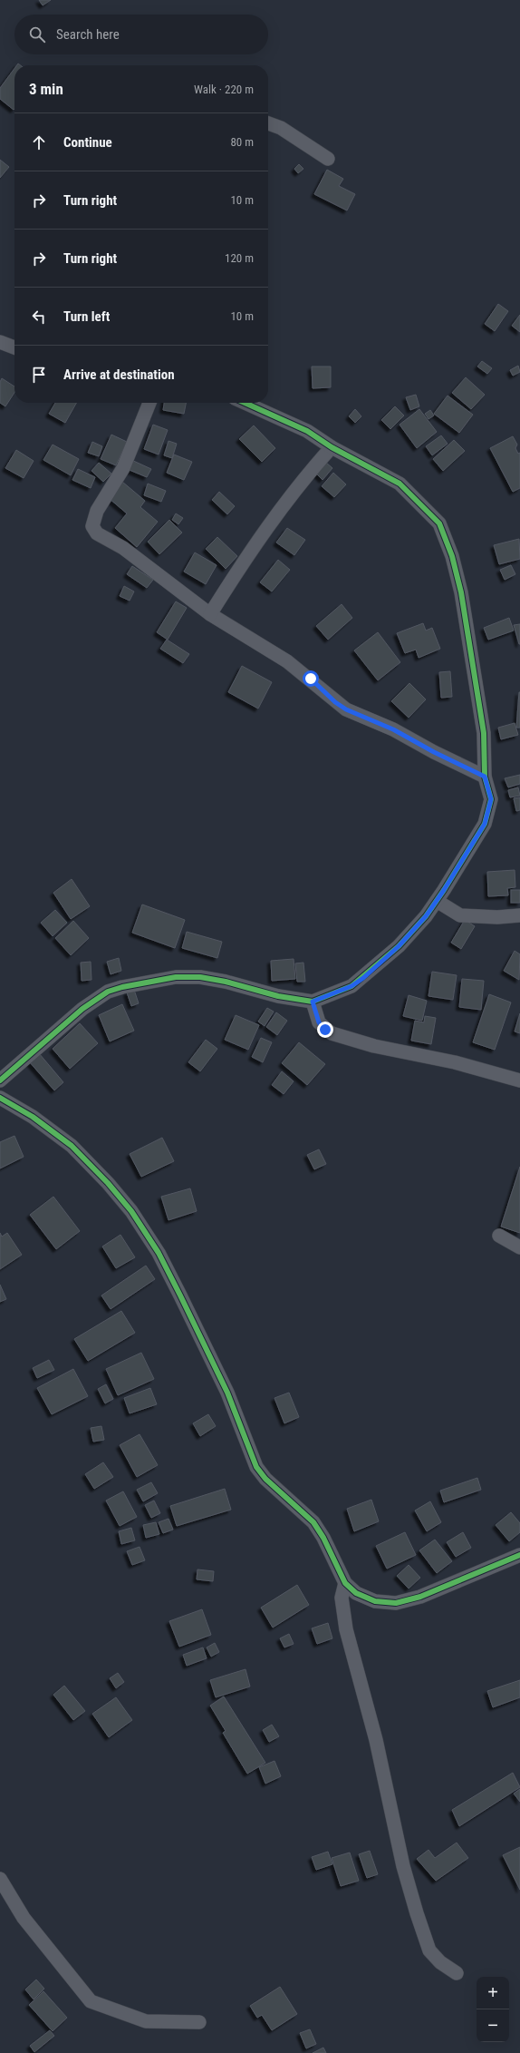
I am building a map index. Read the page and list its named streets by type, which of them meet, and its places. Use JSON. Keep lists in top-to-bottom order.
{
  "page": {
    "search": "Search here",
    "heading": ["3 min", "Walk · 220 m"],
    "list": [
      ["Continue", "80 m"],
      ["Turn right", "10 m"],
      ["Turn right", "120 m"],
      ["Turn left", "10 m"],
      "Arrive at destination"
    ],
    "map_buttons": ["+", "−"]
  }
}
